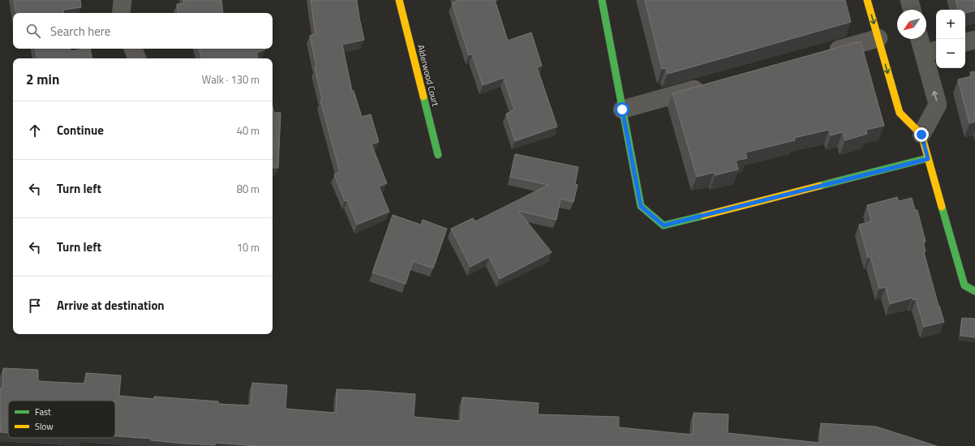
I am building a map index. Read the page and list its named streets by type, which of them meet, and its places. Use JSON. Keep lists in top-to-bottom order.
{
  "streets": {
    "street": ["Alderwood Court"]
  },
  "legend": ["Fast", "Slow"],
  "north": "bottom left",
  "page": {
    "map_buttons": ["+", "−"],
    "search": "Search here",
    "heading": ["2 min", "Walk · 130 m"],
    "list": [
      ["Continue", "40 m"],
      ["Turn left", "80 m"],
      ["Turn left", "10 m"],
      "Arrive at destination"
    ]
  }
}
